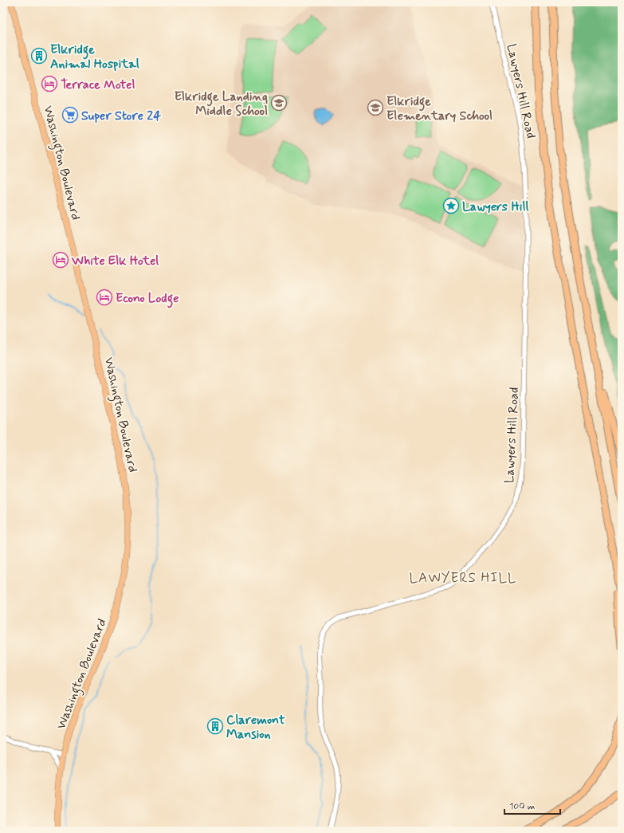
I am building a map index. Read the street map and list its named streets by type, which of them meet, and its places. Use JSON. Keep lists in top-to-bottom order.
{
  "streets": {
    "main road": ["Washington Boulevard"],
    "street": ["Lawyers Hill Road"]
  },
  "districts": ["LAWYERS HILL"],
  "places": {
    "building": ["Elkridge Animal Hospital", "Claremont Mansion"],
    "hotel": ["Terrace Motel", "White Elk Hotel", "Econo Lodge"],
    "school or university": ["Elkridge Landing Middle School", "Elkridge Elementary School"],
    "supermarket": ["Super Store 24"],
    "place": ["Lawyers Hill"]
  },
  "scale_bar": "100 m"
}
